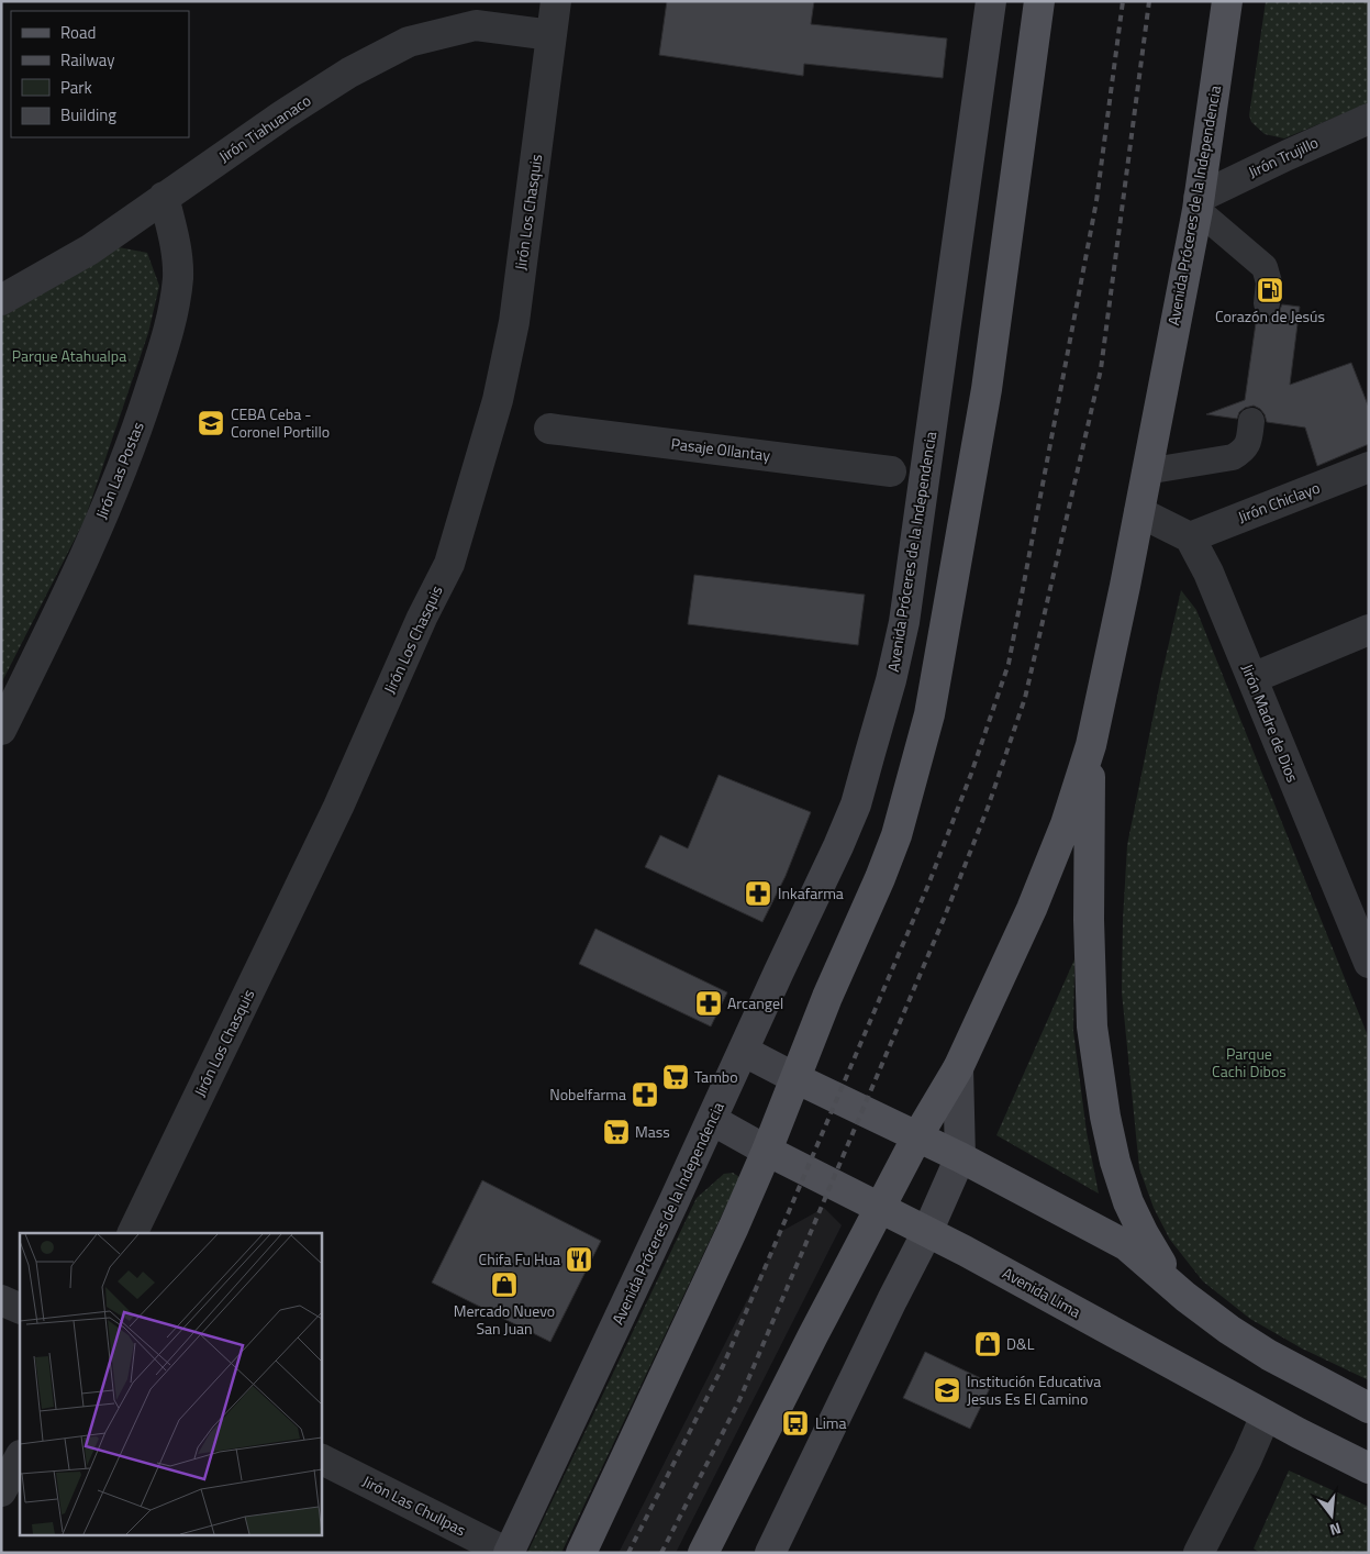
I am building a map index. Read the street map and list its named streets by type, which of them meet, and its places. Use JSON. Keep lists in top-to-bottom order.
{
  "streets": {
    "main road": ["Avenida Próceres de la Independencia", "Avenida Lima"],
    "street": [
      "Jirón Tiahuanaco",
      "Jirón Trujillo",
      "Jirón Los Chasquis",
      "Pasaje Ollantay",
      "Jirón Las Postas",
      "Jirón Chiclayo",
      "Jirón Madre de Dios",
      "Jirón Las Chullpas"
    ]
  },
  "crossings": [
    ["Jirón Tiahuanaco", "Jirón Los Chasquis"],
    ["Jirón Tiahuanaco", "Jirón Las Postas"],
    ["Jirón Trujillo", "Avenida Próceres de la Independencia"],
    ["Avenida Próceres de la Independencia", "Avenida Lima"],
    ["Avenida Próceres de la Independencia", "Jirón Las Chullpas"],
    ["Jirón Chiclayo", "Jirón Madre de Dios"]
  ],
  "parks": ["Parque Atahualpa", "Parque Cachi Dibos"],
  "places": {
    "fuel station": ["Corazón de Jesús"],
    "school or university": ["CEBA Ceba - Coronel Portillo", "Institución Educativa Jesus Es El Camino"],
    "pharmacy": ["Inkafarma", "Arcangel", "Nobelfarma"],
    "supermarket": ["Tambo", "Mass"],
    "restaurant": ["Chifa Fu Hua"],
    "shop": ["Mercado Nuevo San Juan", "D&L"],
    "bus stop": ["Lima"]
  },
  "legend": [
    "Road",
    "Railway",
    "Park",
    "Building"
  ],
  "north": "bottom"
}
